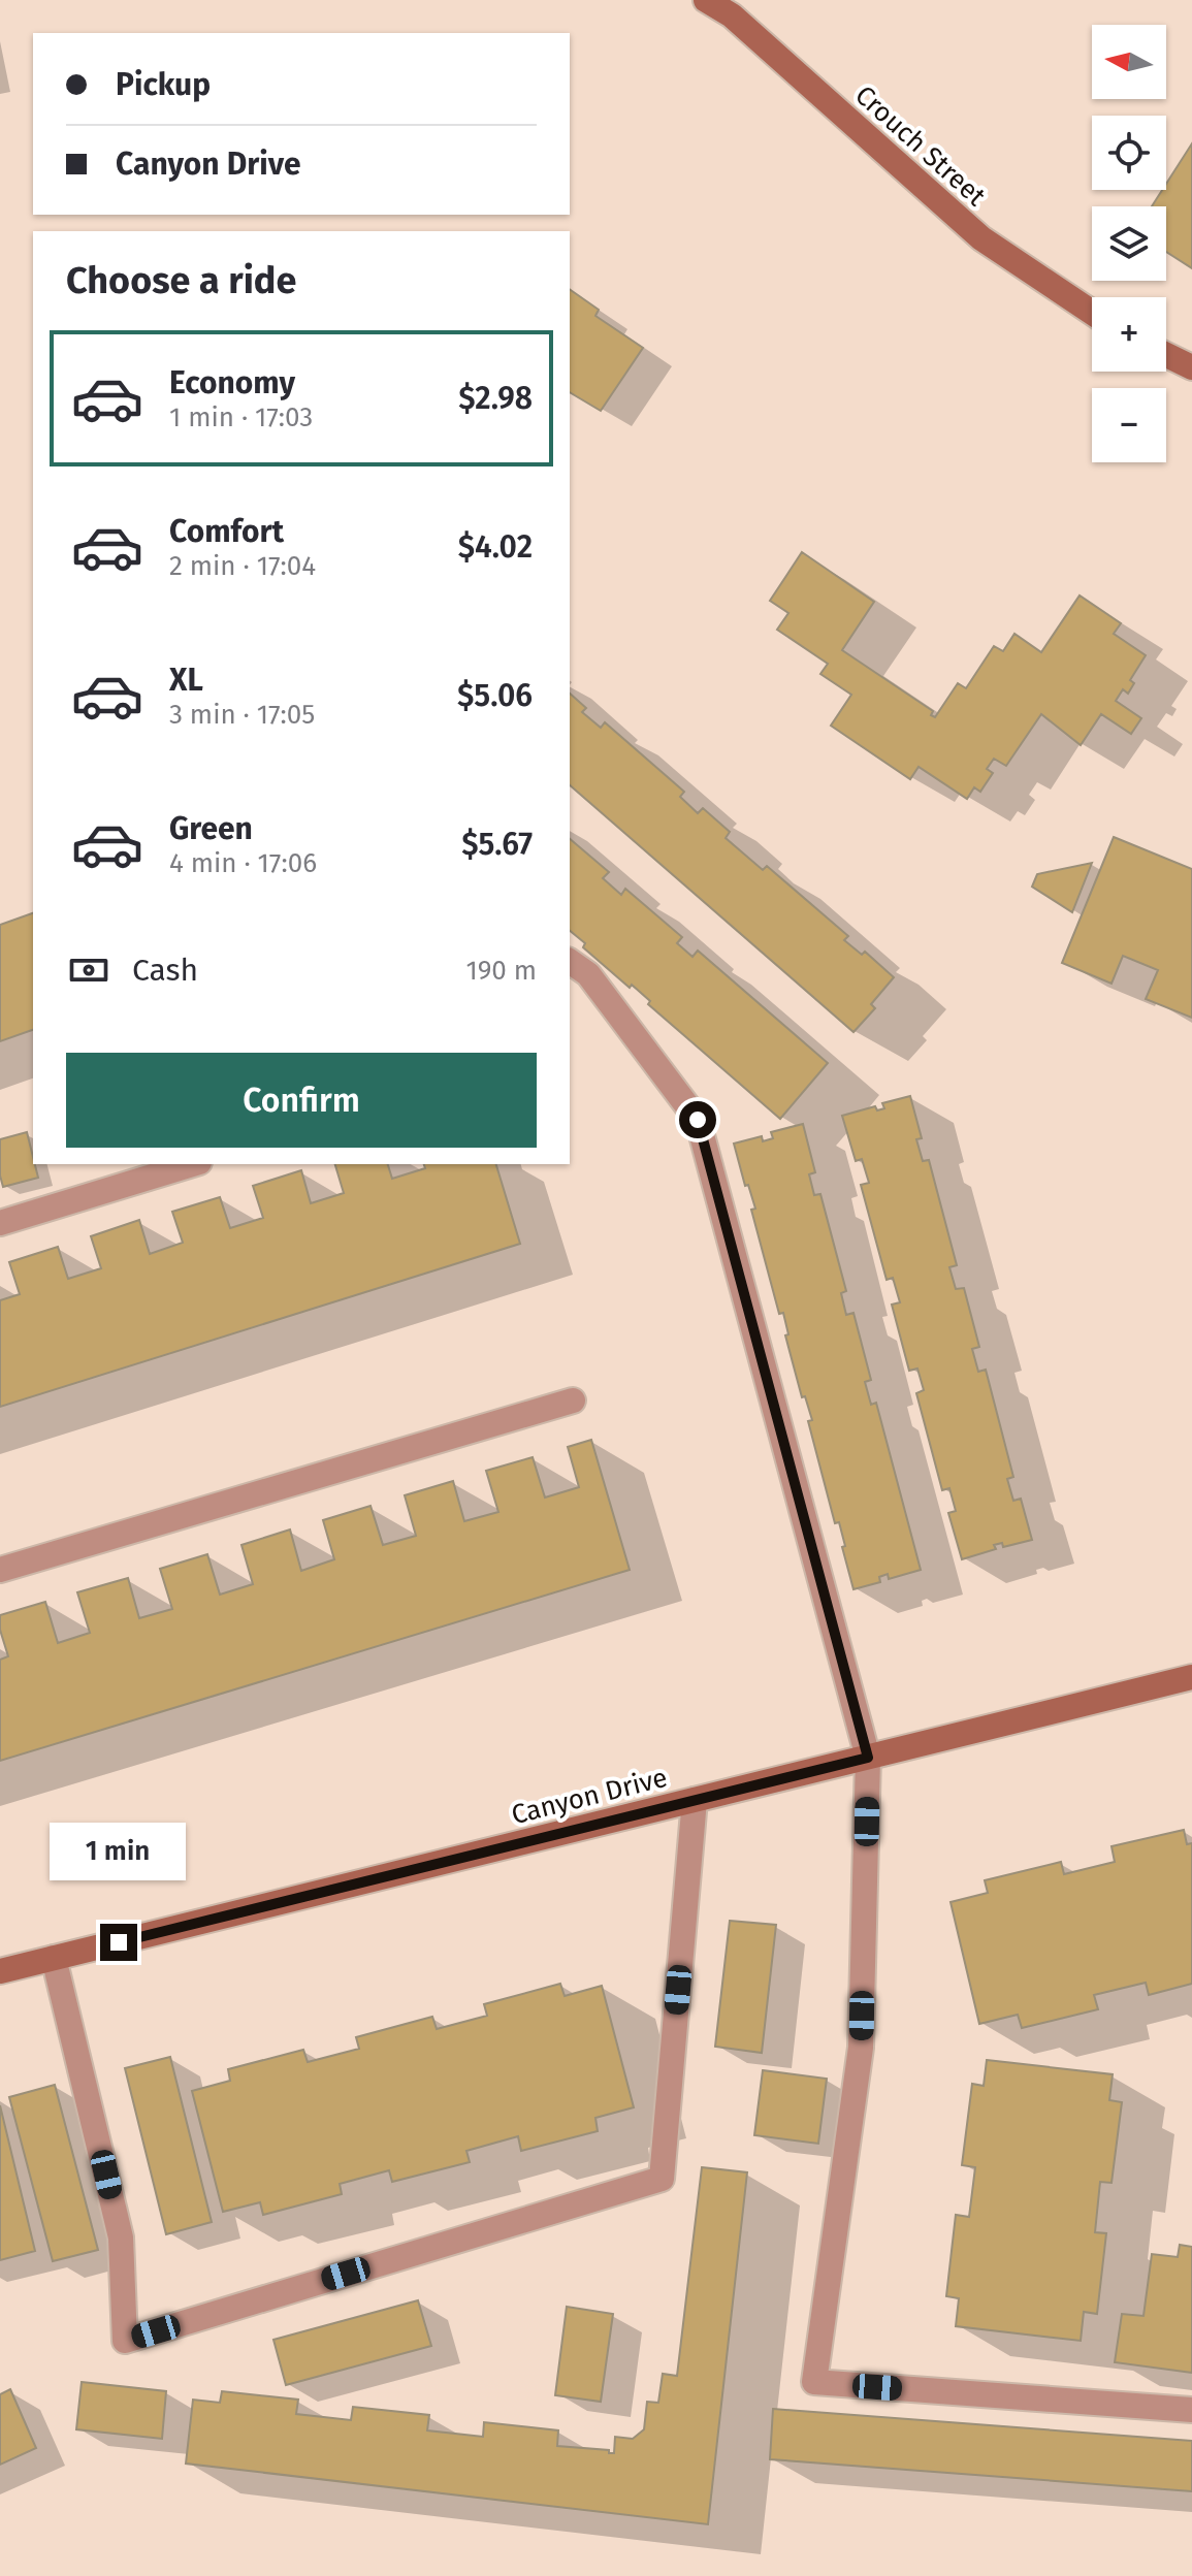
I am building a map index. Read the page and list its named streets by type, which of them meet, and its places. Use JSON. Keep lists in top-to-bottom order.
{
  "streets": {
    "main road": ["Crouch Street", "Canyon Drive"]
  },
  "north": "left",
  "page": {
    "map_buttons": ["+", "−"],
    "banner": ["Pickup", "Canyon Drive"],
    "heading": "Choose a ride",
    "list": [
      {
        "name": "Economy",
        "note": "1 min · 17:03",
        "value": "$2.98"
      },
      {
        "name": "Comfort",
        "note": "2 min · 17:04",
        "value": "$4.02"
      },
      {
        "name": "XL",
        "note": "3 min · 17:05",
        "value": "$5.06"
      },
      {
        "name": "Green",
        "note": "4 min · 17:06",
        "value": "$5.67"
      }
    ],
    "pay": ["Cash", "190 m"],
    "buttons": "Confirm",
    "bubble": "1 min"
  }
}
